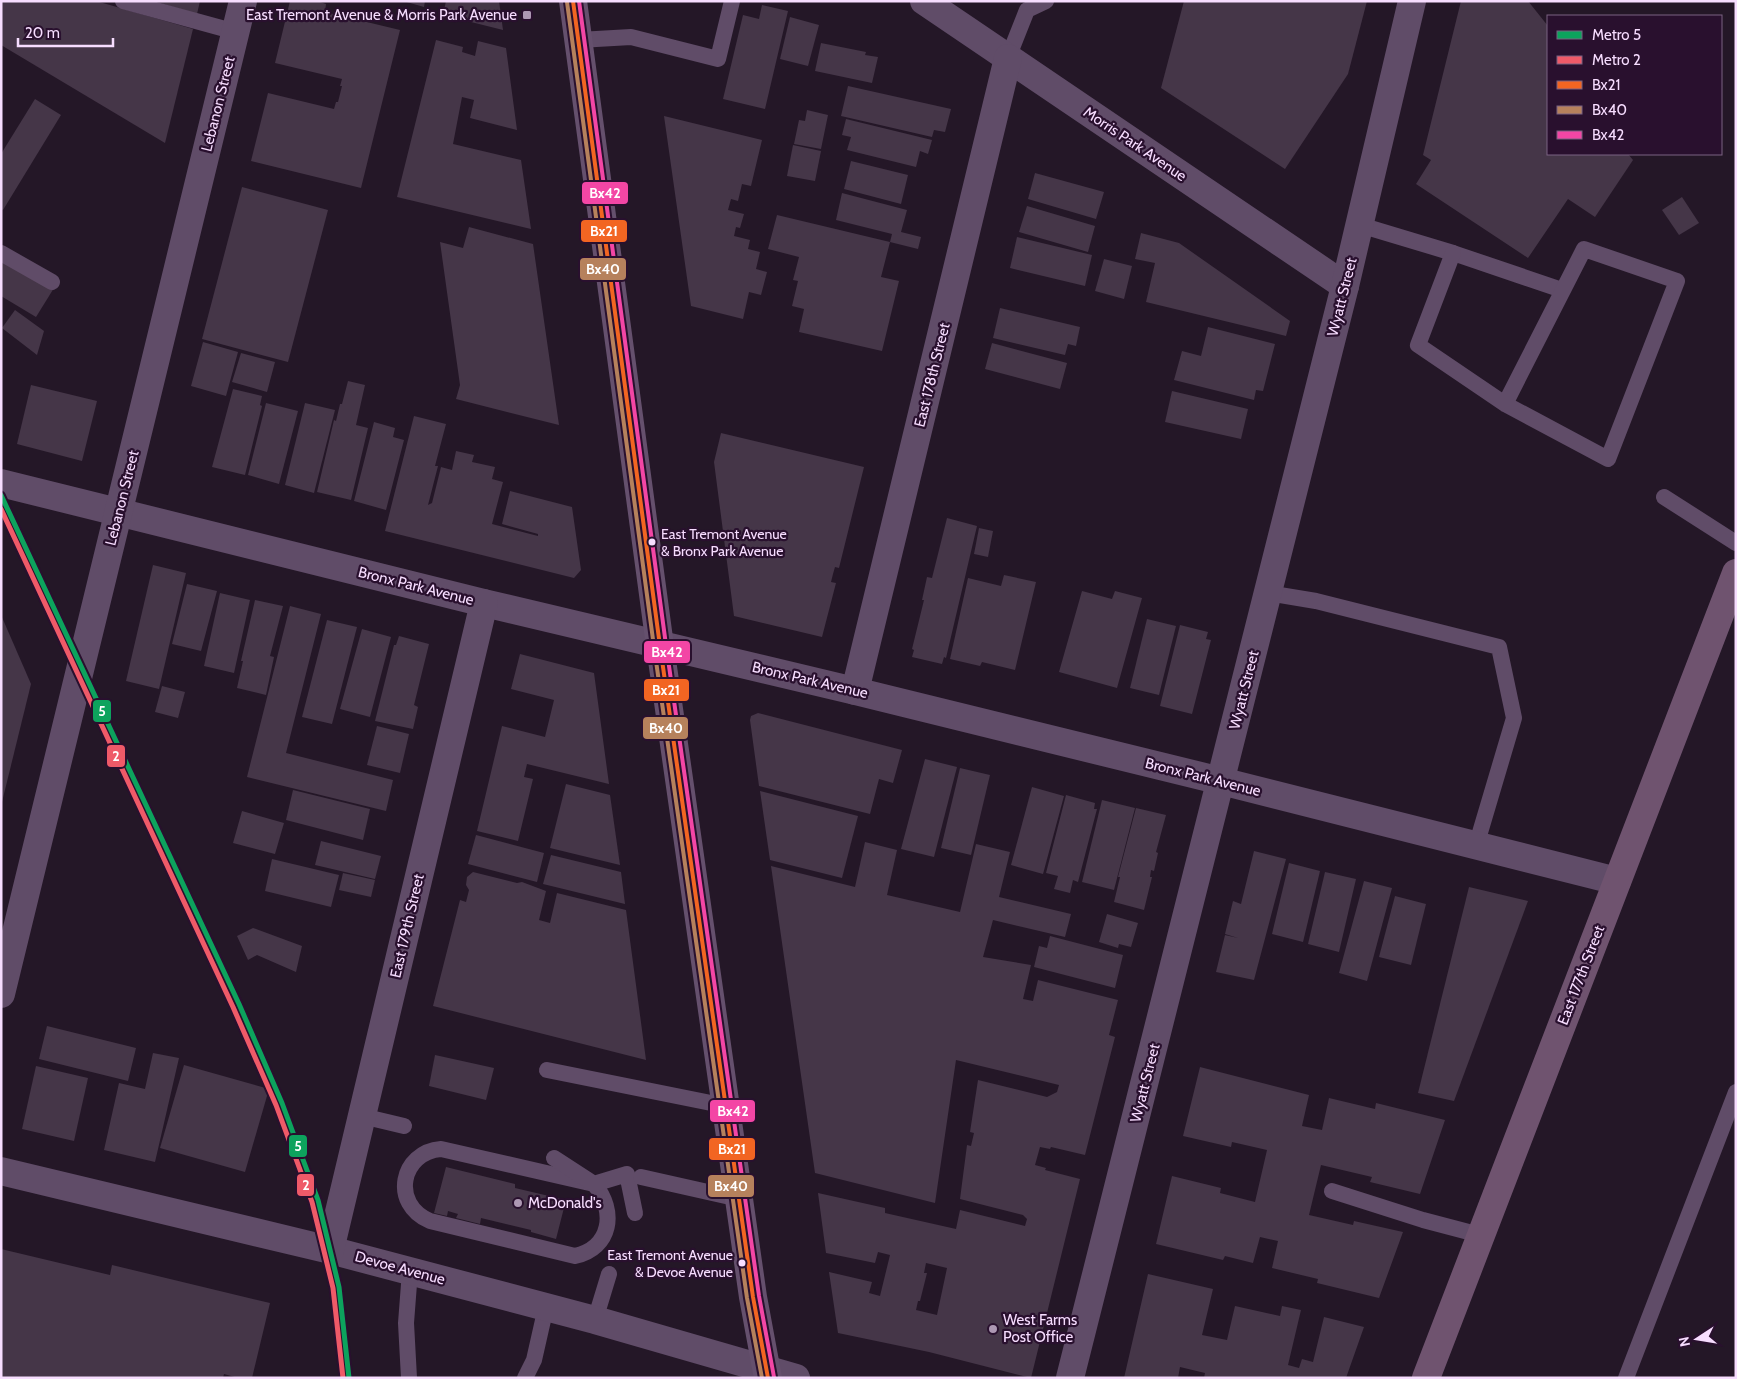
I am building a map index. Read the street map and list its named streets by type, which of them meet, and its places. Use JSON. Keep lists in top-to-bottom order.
{
  "streets": {
    "main road": ["East 177th Street"],
    "street": [
      "Lebanon Street",
      "Morris Park Avenue",
      "Wyatt Street",
      "East 178th Street",
      "Bronx Park Avenue",
      "East 179th Street",
      "Devoe Avenue"
    ]
  },
  "crossings": [
    ["Lebanon Street", "Bronx Park Avenue"],
    ["Morris Park Avenue", "Wyatt Street"],
    ["Morris Park Avenue", "East 178th Street"],
    ["Wyatt Street", "Bronx Park Avenue"],
    ["East 178th Street", "Bronx Park Avenue"],
    ["Bronx Park Avenue", "East 179th Street"],
    ["Bronx Park Avenue", "East 177th Street"],
    ["East 179th Street", "Devoe Avenue"]
  ],
  "places": {
    "transit": ["East Tremont Avenue & Morris Park Avenue"],
    "other": [
      "East Tremont Avenue & Bronx Park Avenue",
      "McDonald's",
      "East Tremont Avenue & Devoe Avenue",
      "West Farms Post Office"
    ]
  },
  "lines": [
    "transit line Bx21",
    "transit line Bx42",
    "transit line Bx40",
    "metro line 5",
    "metro line 2"
  ],
  "legend": [
    "Metro 5",
    "Metro 2",
    "Bx21",
    "Bx40",
    "Bx42"
  ],
  "scale_bar": "20 m",
  "north": "left"
}
